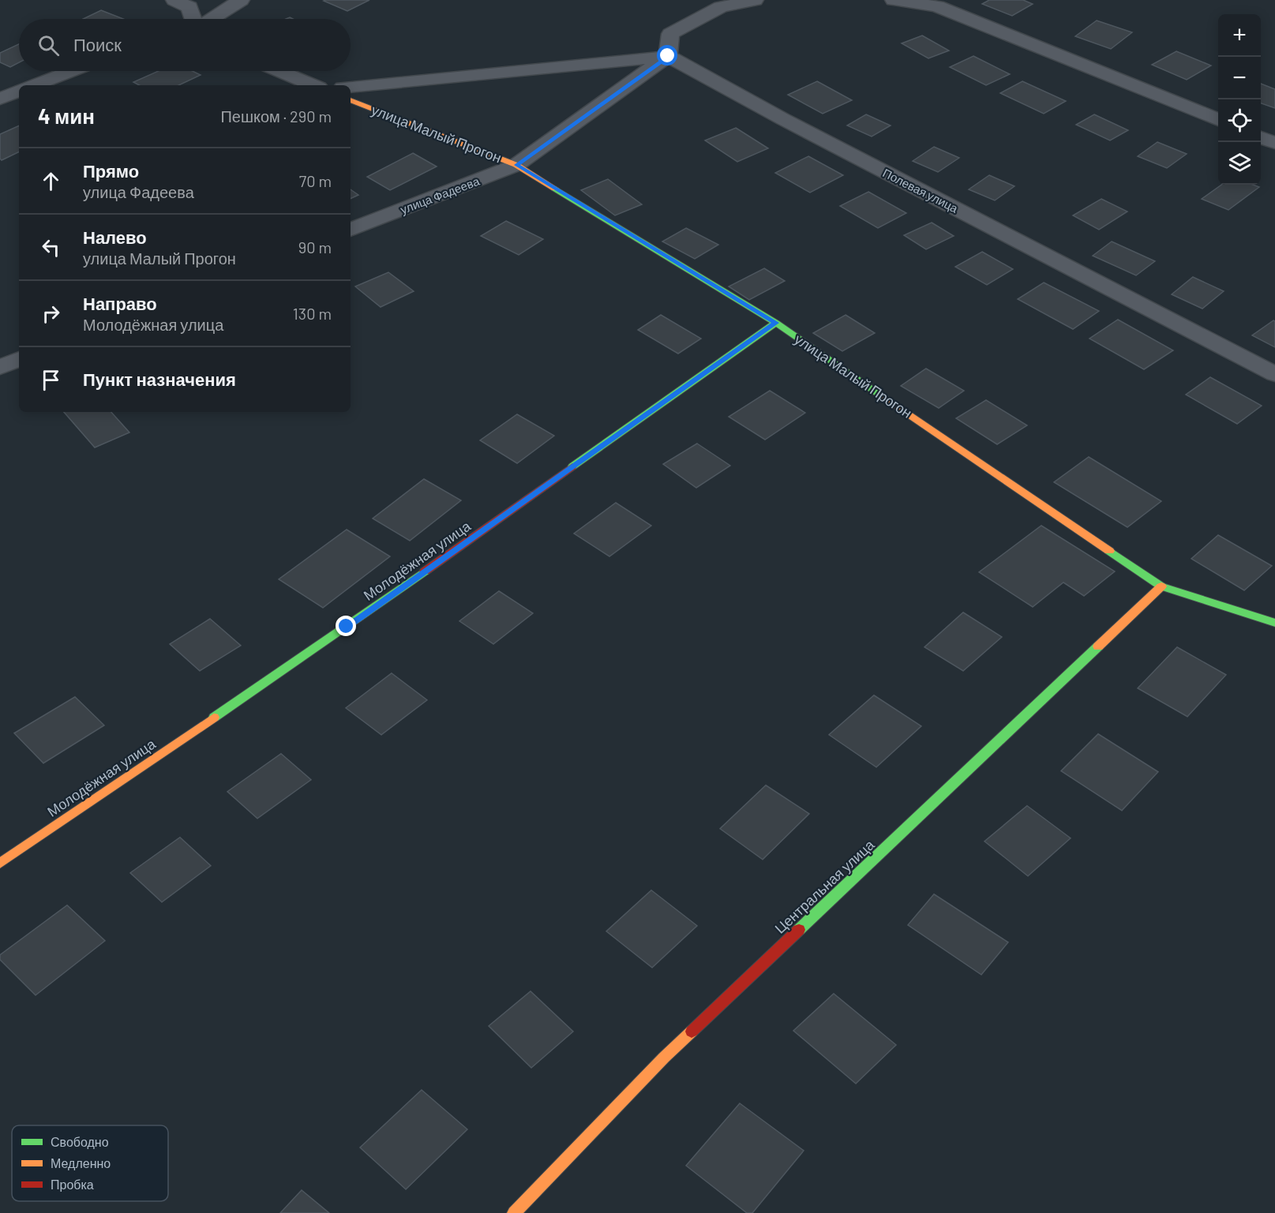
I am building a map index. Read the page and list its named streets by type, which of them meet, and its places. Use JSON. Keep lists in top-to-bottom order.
{
  "streets": {
    "street": [
      "улица Малый Прогон",
      "Полевая улица",
      "улица Фадеева",
      "Молодёжная улица",
      "Центральная улица"
    ]
  },
  "crossings": [
    ["улица Малый Прогон", "улица Фадеева"],
    ["улица Малый Прогон", "Молодёжная улица"],
    ["улица Малый Прогон", "Центральная улица"],
    ["Полевая улица", "улица Фадеева"]
  ],
  "legend": ["Свободно", "Медленно", "Пробка"],
  "page": {
    "map_buttons": ["+", "−"],
    "search": "Поиск",
    "heading": ["4 мин", "Пешком · 290 m"],
    "list": [
      ["Прямо", "улица Фадеева", "70 m"],
      ["Налево", "улица Малый Прогон", "90 m"],
      ["Направо", "Молодёжная улица", "130 m"],
      "Пункт назначения"
    ]
  }
}
